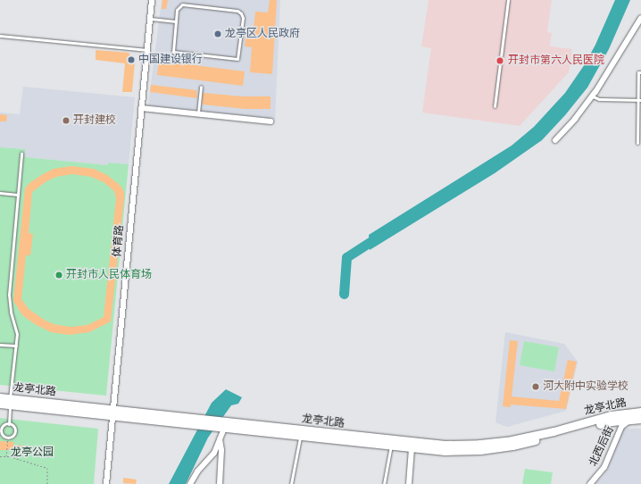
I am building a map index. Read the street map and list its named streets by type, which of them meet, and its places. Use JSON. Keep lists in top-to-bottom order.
{
  "streets": {
    "main road": ["龙亭北路"],
    "street": ["体育路", "北西后街"]
  },
  "crossings": [
    ["体育路", "龙亭北路"],
    ["龙亭北路", "北西后街"]
  ],
  "parks": ["龙亭公园"],
  "places": [
    "龙亭区人民政府",
    "中国建设银行",
    "开封市第六人民医院",
    "开封建校",
    "开封市人民体育场",
    "河大附中实验学校"
  ]
}
